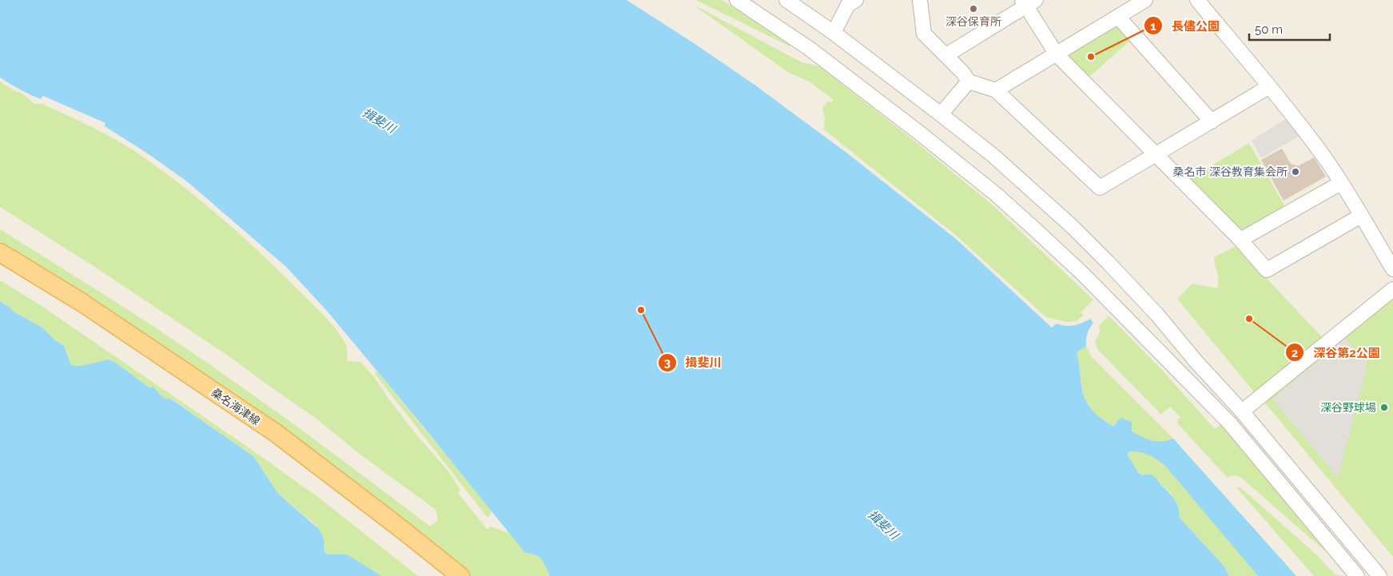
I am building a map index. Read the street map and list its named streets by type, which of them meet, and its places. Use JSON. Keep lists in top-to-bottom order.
{
  "streets": {
    "main road": ["桑名海津線"]
  },
  "water": ["揖斐川"],
  "places": [
    "深谷保育所",
    "長儘公園",
    "桑名市 深谷教育集会所",
    "揖斐川",
    "深谷第2公園",
    "深谷野球場"
  ],
  "scale_bar": "50 m"
}
